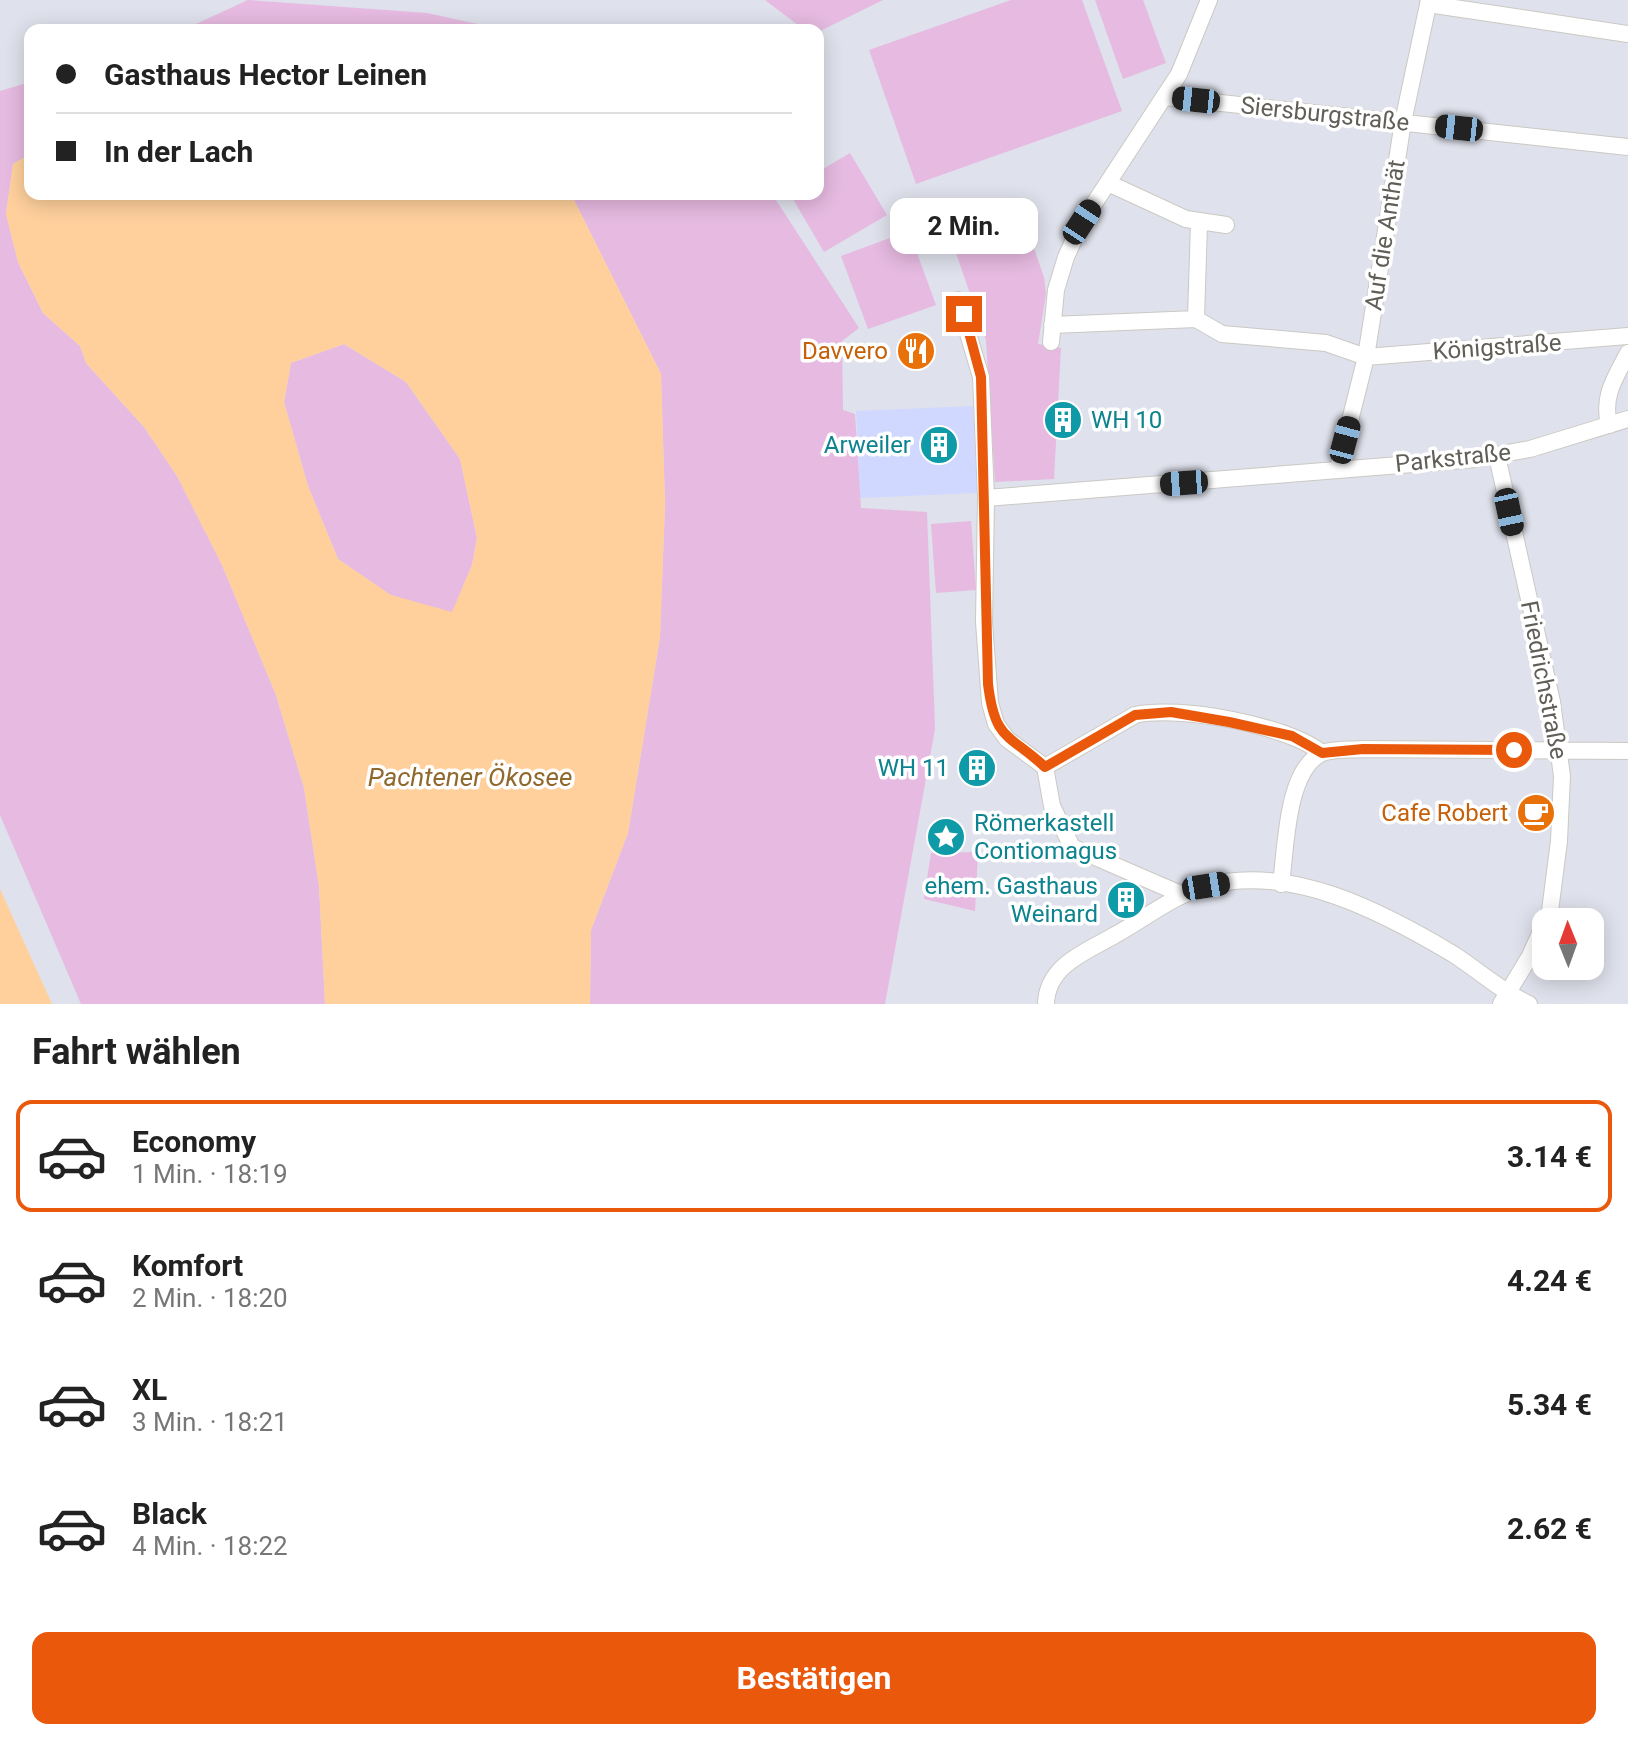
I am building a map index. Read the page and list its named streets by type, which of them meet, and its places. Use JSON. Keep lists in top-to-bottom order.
{
  "streets": {
    "street": [
      "Siersburgstraße",
      "Auf die Anthät",
      "Königstraße",
      "Parkstraße",
      "Friedrichstraße"
    ]
  },
  "crossings": [
    ["Siersburgstraße", "Auf die Anthät"],
    ["Auf die Anthät", "Königstraße"],
    ["Auf die Anthät", "Parkstraße"],
    ["Parkstraße", "Friedrichstraße"]
  ],
  "water": ["Pachtener Ökosee"],
  "places": {
    "restaurant": ["Davvero"],
    "building": [
      "WH 10",
      "Arweiler",
      "WH 11",
      "ehem. Gasthaus Weinard"
    ],
    "cafe": ["Cafe Robert"],
    "place": ["Römerkastell Contiomagus"]
  },
  "north": "top",
  "page": {
    "banner": ["Gasthaus Hector Leinen", "In der Lach"],
    "bubble": "2 Min.",
    "heading": "Fahrt wählen",
    "list": [
      {
        "name": "Economy",
        "note": "1 Min. · 18:19",
        "value": "3.14 €"
      },
      {
        "name": "Komfort",
        "note": "2 Min. · 18:20",
        "value": "4.24 €"
      },
      {
        "name": "XL",
        "note": "3 Min. · 18:21",
        "value": "5.34 €"
      },
      {
        "name": "Black",
        "note": "4 Min. · 18:22",
        "value": "2.62 €"
      }
    ],
    "buttons": "Bestätigen"
  }
}
